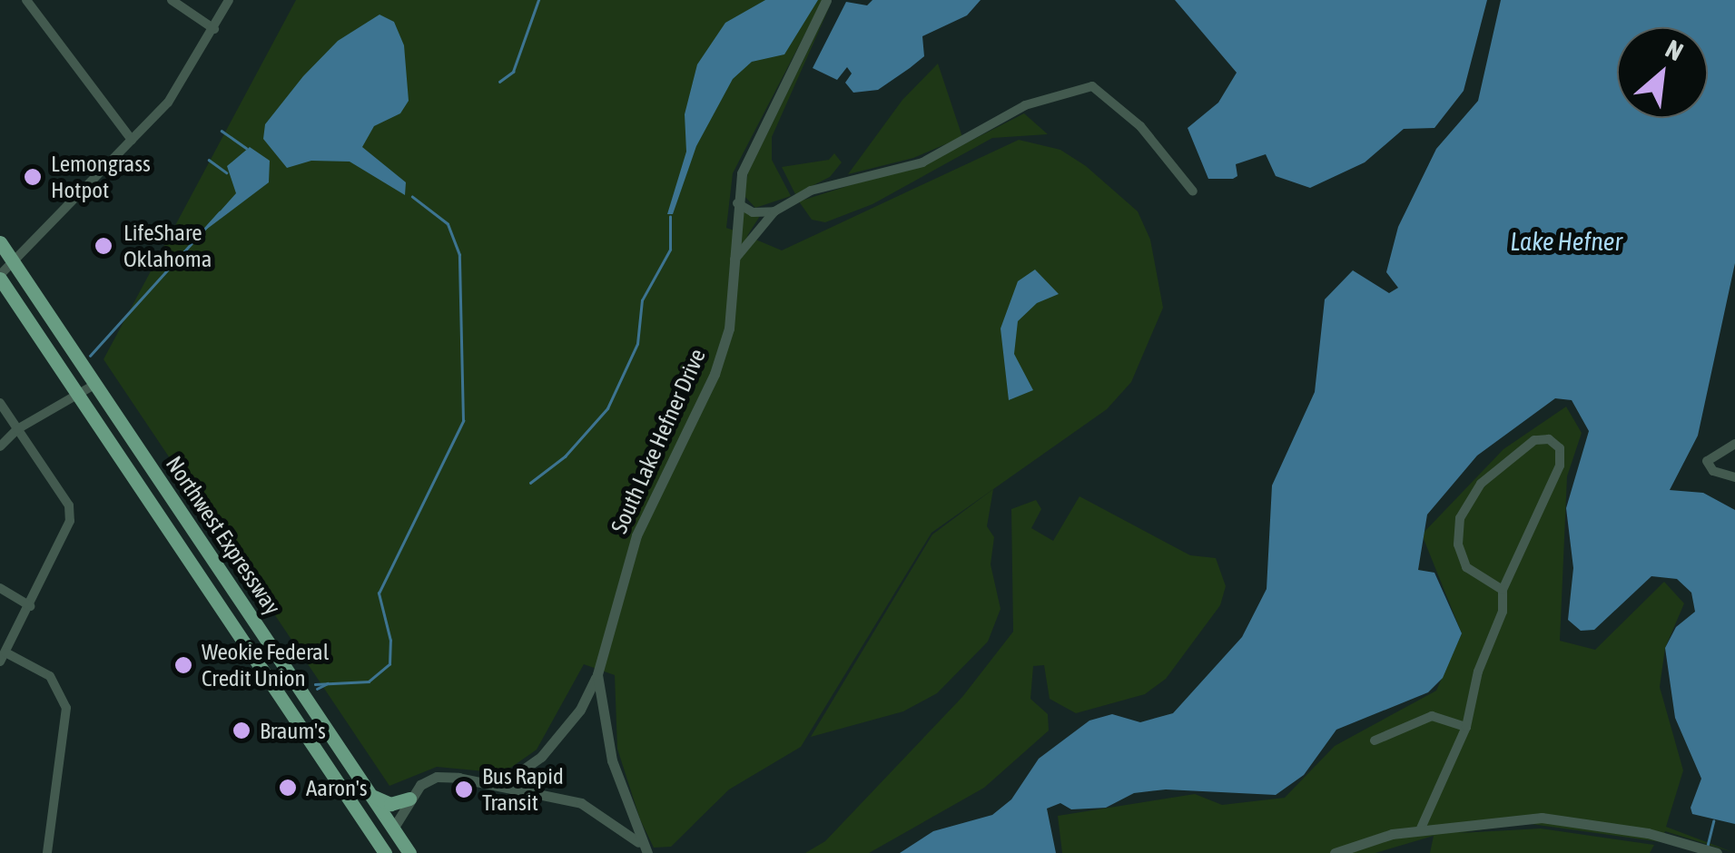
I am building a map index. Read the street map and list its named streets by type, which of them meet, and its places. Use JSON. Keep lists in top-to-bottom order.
{
  "streets": {
    "highway": ["Northwest Expressway"],
    "street": ["South Lake Hefner Drive"]
  },
  "water": ["Lake Hefner"],
  "places": [
    "Lemongrass Hotpot",
    "LifeShare Oklahoma",
    "Weokie Federal Credit Union",
    "Braum's",
    "Aaron's",
    "Bus Rapid Transit"
  ],
  "north": "top right"
}
